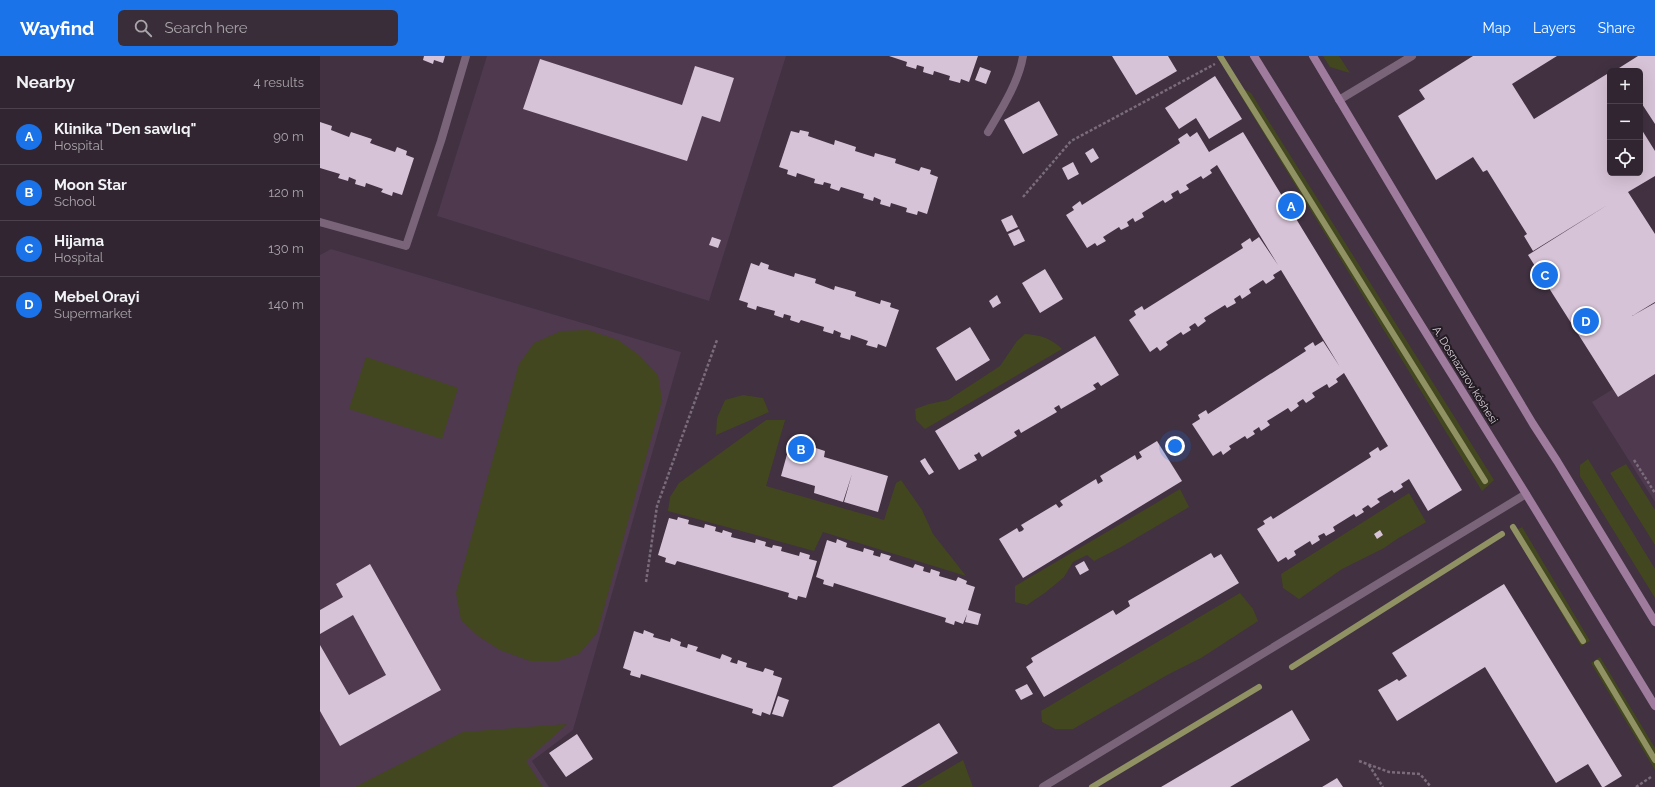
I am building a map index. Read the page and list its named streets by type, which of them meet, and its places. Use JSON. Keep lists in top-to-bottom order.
{
  "streets": {
    "main road": ["A. Dosnazarov kóshesi"]
  },
  "page": {
    "header": "Wayfind",
    "search": "Search here",
    "nav": ["Map", "Layers", "Share"],
    "heading": ["Nearby", "4 results"],
    "map_buttons": ["+", "−"],
    "list": [
      {
        "mark": "A",
        "name": "Klinika \"Den sawlıq\"",
        "note": "Hospital",
        "value": "90 m"
      },
      {
        "mark": "B",
        "name": "Moon Star",
        "note": "School",
        "value": "120 m"
      },
      {
        "mark": "C",
        "name": "Hijama",
        "note": "Hospital",
        "value": "130 m"
      },
      {
        "mark": "D",
        "name": "Mebel Orayi",
        "note": "Supermarket",
        "value": "140 m"
      }
    ],
    "pins": [
      "A",
      "C",
      "D",
      "B"
    ]
  }
}
